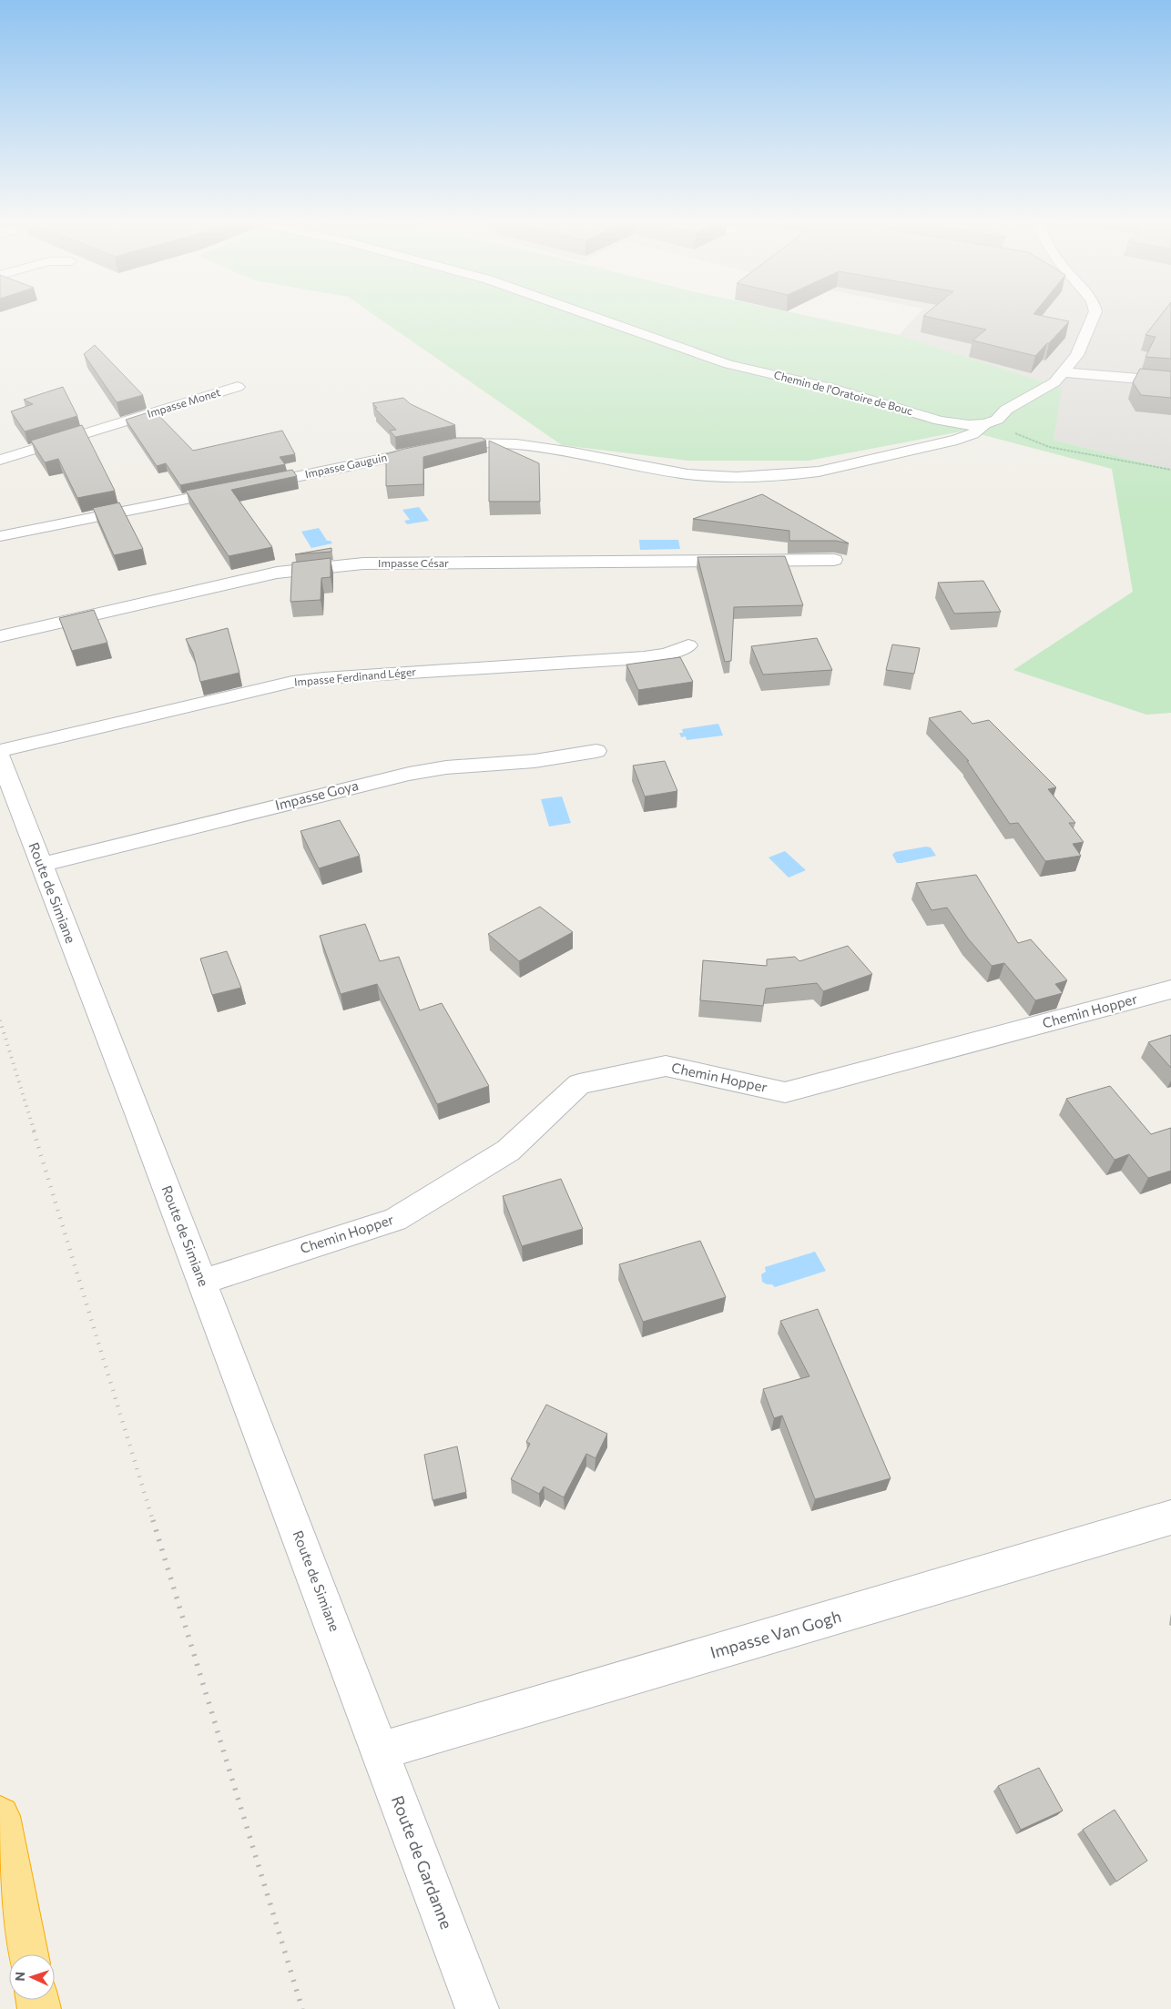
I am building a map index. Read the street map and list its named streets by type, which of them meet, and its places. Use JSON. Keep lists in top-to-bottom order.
{
  "streets": {
    "street": [
      "Chemin de l'Oratoire de Bouc",
      "Impasse Monet",
      "Impasse Gauguin",
      "Impasse César",
      "Impasse Ferdinand Léger",
      "Impasse Goya",
      "Route de Simiane",
      "Chemin Hopper",
      "Impasse Van Gogh",
      "Route de Gardanne"
    ]
  },
  "crossings": [
    ["Chemin de l'Oratoire de Bouc", "Impasse Gauguin"],
    ["Impasse Goya", "Route de Simiane"],
    ["Route de Simiane", "Chemin Hopper"],
    ["Route de Simiane", "Impasse Van Gogh"],
    ["Route de Simiane", "Route de Gardanne"],
    ["Impasse Van Gogh", "Route de Gardanne"]
  ],
  "north": "left"
}
